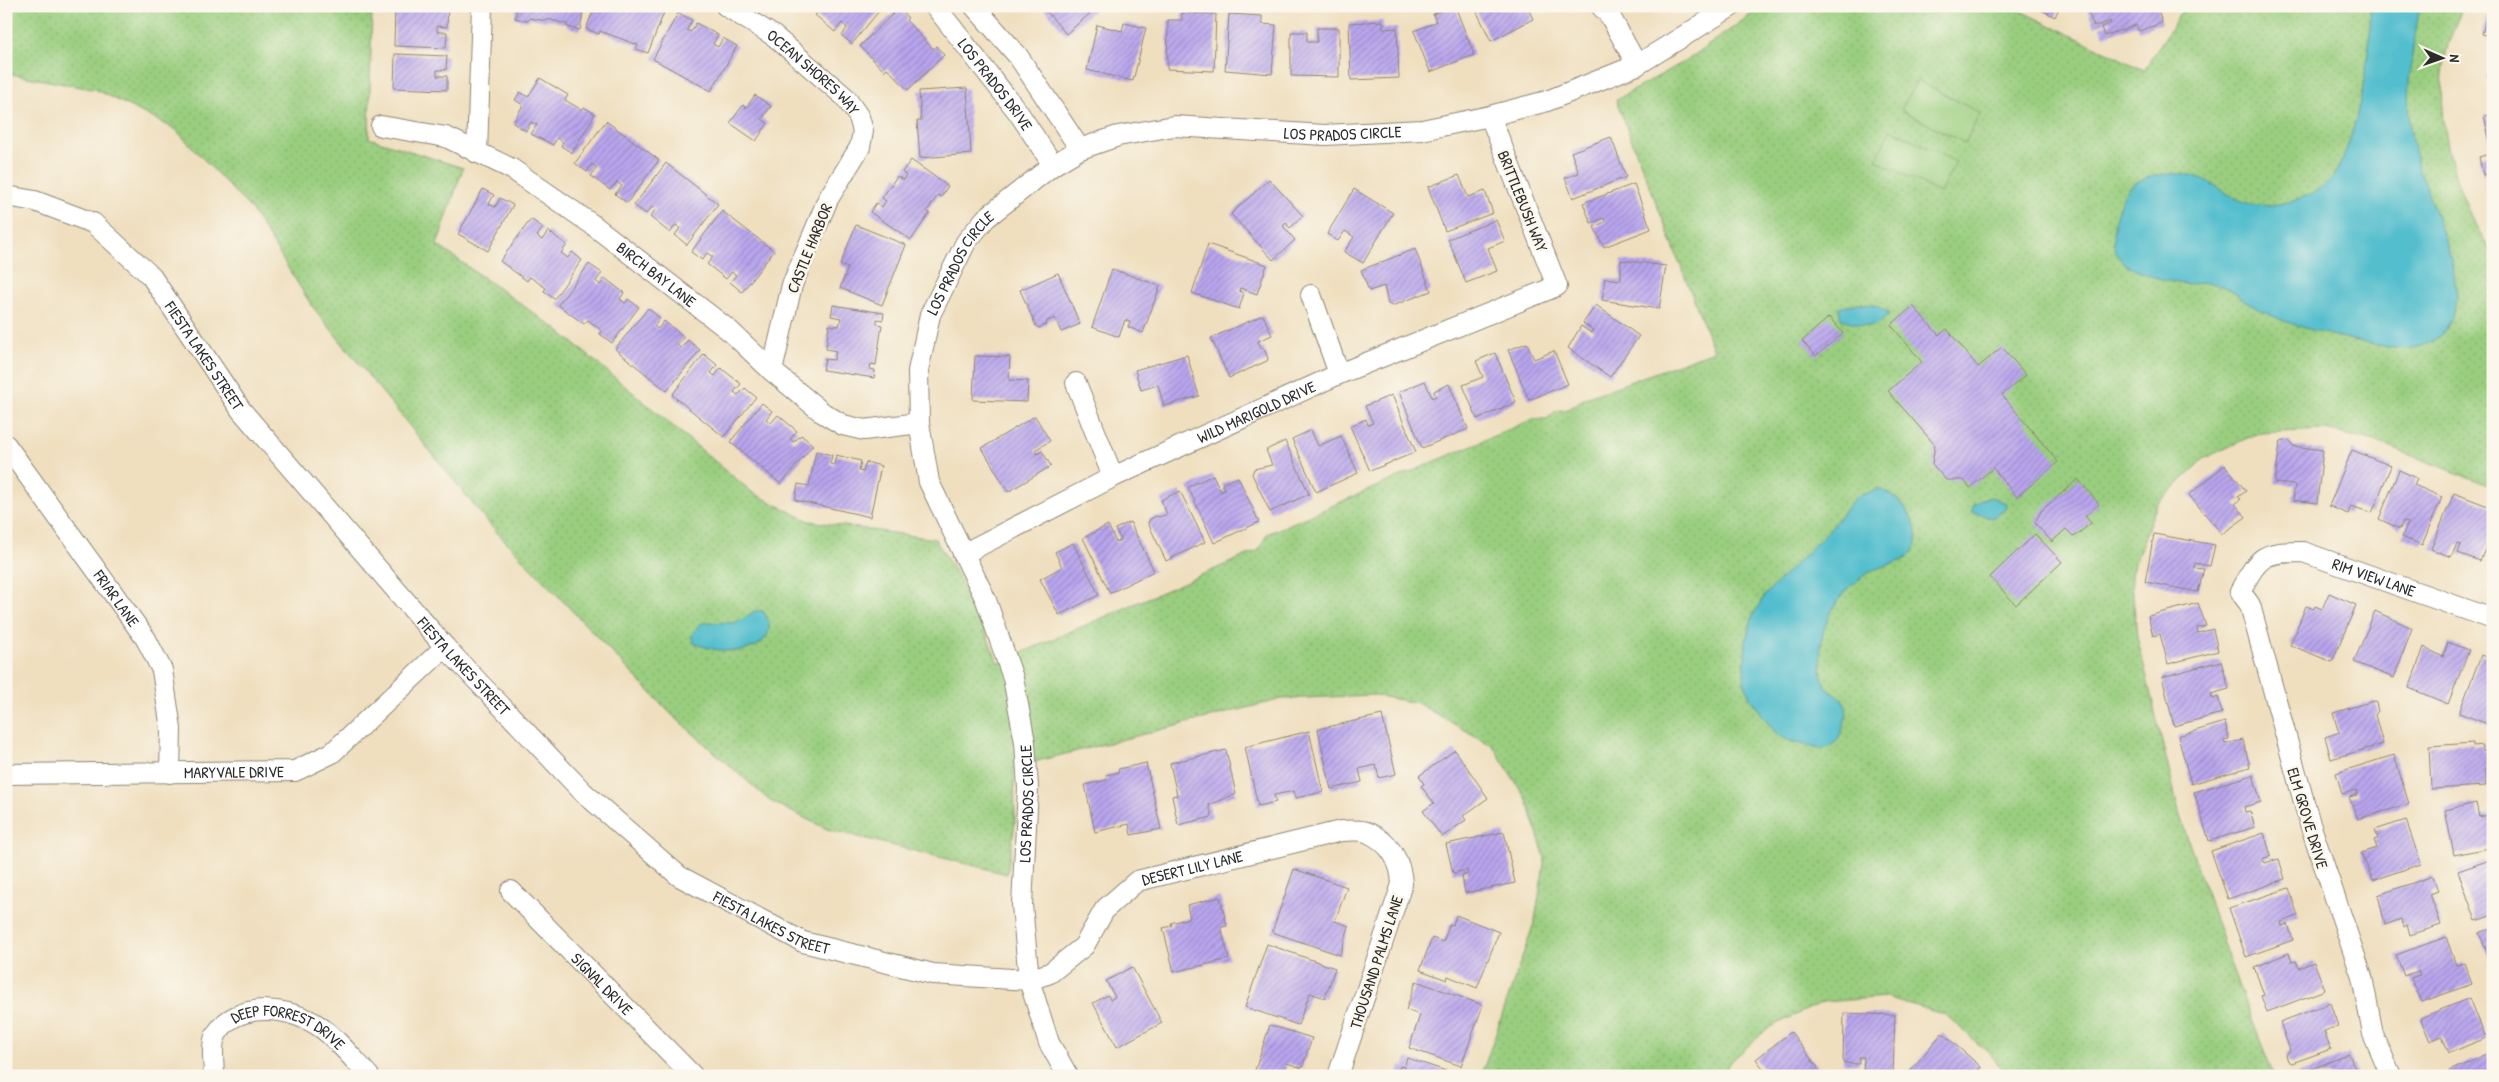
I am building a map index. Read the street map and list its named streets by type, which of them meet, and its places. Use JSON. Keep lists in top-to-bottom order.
{
  "streets": {
    "street": [
      "OCEAN SHORES WAY",
      "LOS PRADOS DRIVE",
      "LOS PRADOS CIRCLE",
      "BRITTLEBUSH WAY",
      "CASTLE HARBOR",
      "BIRCH BAY LANE",
      "FIESTA LAKES STREET",
      "WILD MARIGOLD DRIVE",
      "RIM VIEW LANE",
      "FRIAR LANE",
      "MARYVALE DRIVE",
      "ELM GROVE DRIVE",
      "DESERT LILY LANE",
      "THOUSAND PALMS LANE",
      "SIGNAL DRIVE",
      "DEEP FORREST DRIVE"
    ]
  },
  "crossings": [
    ["OCEAN SHORES WAY", "CASTLE HARBOR"],
    ["LOS PRADOS DRIVE", "LOS PRADOS CIRCLE"],
    ["LOS PRADOS CIRCLE", "BRITTLEBUSH WAY"],
    ["LOS PRADOS CIRCLE", "BIRCH BAY LANE"],
    ["LOS PRADOS CIRCLE", "FIESTA LAKES STREET"],
    ["LOS PRADOS CIRCLE", "WILD MARIGOLD DRIVE"],
    ["LOS PRADOS CIRCLE", "DESERT LILY LANE"],
    ["BRITTLEBUSH WAY", "WILD MARIGOLD DRIVE"],
    ["CASTLE HARBOR", "BIRCH BAY LANE"],
    ["FIESTA LAKES STREET", "MARYVALE DRIVE"],
    ["FIESTA LAKES STREET", "DESERT LILY LANE"],
    ["RIM VIEW LANE", "ELM GROVE DRIVE"],
    ["FRIAR LANE", "MARYVALE DRIVE"],
    ["DESERT LILY LANE", "THOUSAND PALMS LANE"]
  ],
  "north": "right"
}
